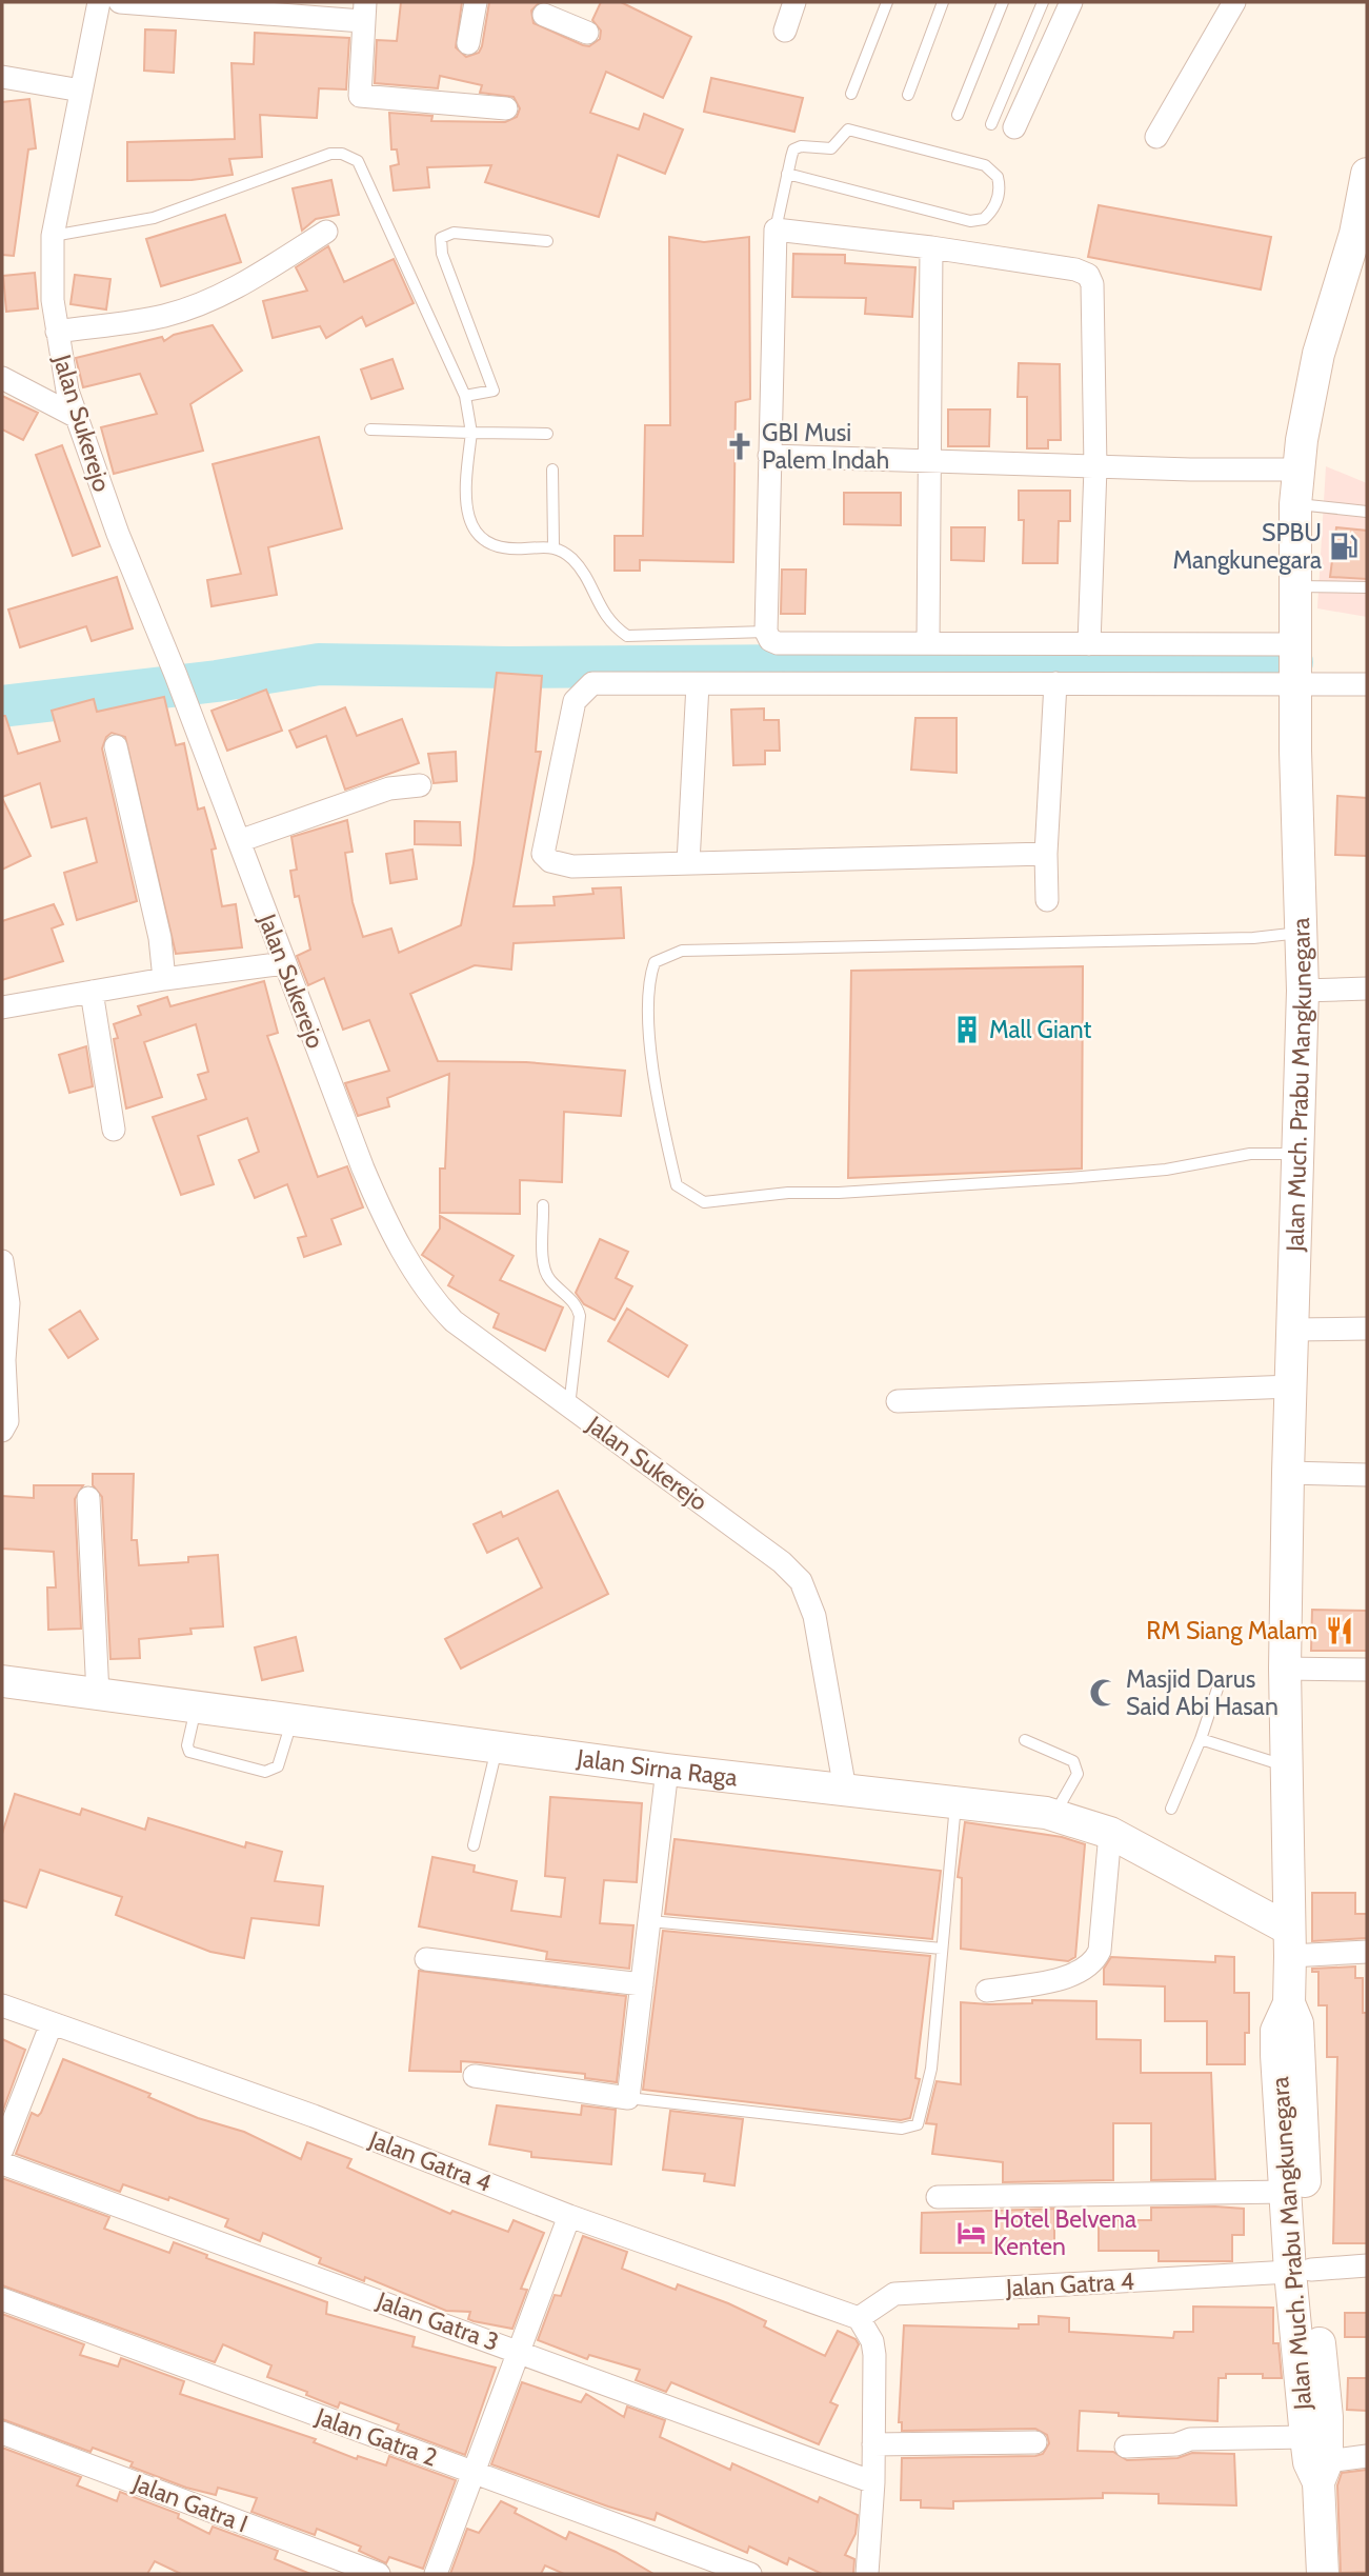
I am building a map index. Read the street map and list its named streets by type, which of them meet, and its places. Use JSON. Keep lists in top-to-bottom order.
{
  "streets": {
    "main road": ["Jalan Much. Prabu Mangkunegara", "Jalan Sirna Raga"],
    "street": [
      "Jalan Sukerejo",
      "Jalan Gatra 4",
      "Jalan Gatra 3",
      "Jalan Gatra 2",
      "Jalan Gatra I"
    ]
  },
  "crossings": [
    ["Jalan Sukerejo", "Jalan Sirna Raga"],
    ["Jalan Much. Prabu Mangkunegara", "Jalan Sirna Raga"],
    ["Jalan Much. Prabu Mangkunegara", "Jalan Gatra 4"]
  ],
  "places": {
    "church": ["GBI Musi Palem Indah"],
    "fuel station": ["SPBU Mangkunegara"],
    "building": ["Mall Giant"],
    "restaurant": ["RM Siang Malam"],
    "mosque": ["Masjid Darus Said Abi Hasan"],
    "hotel": ["Hotel Belvena Kenten"]
  }
}
